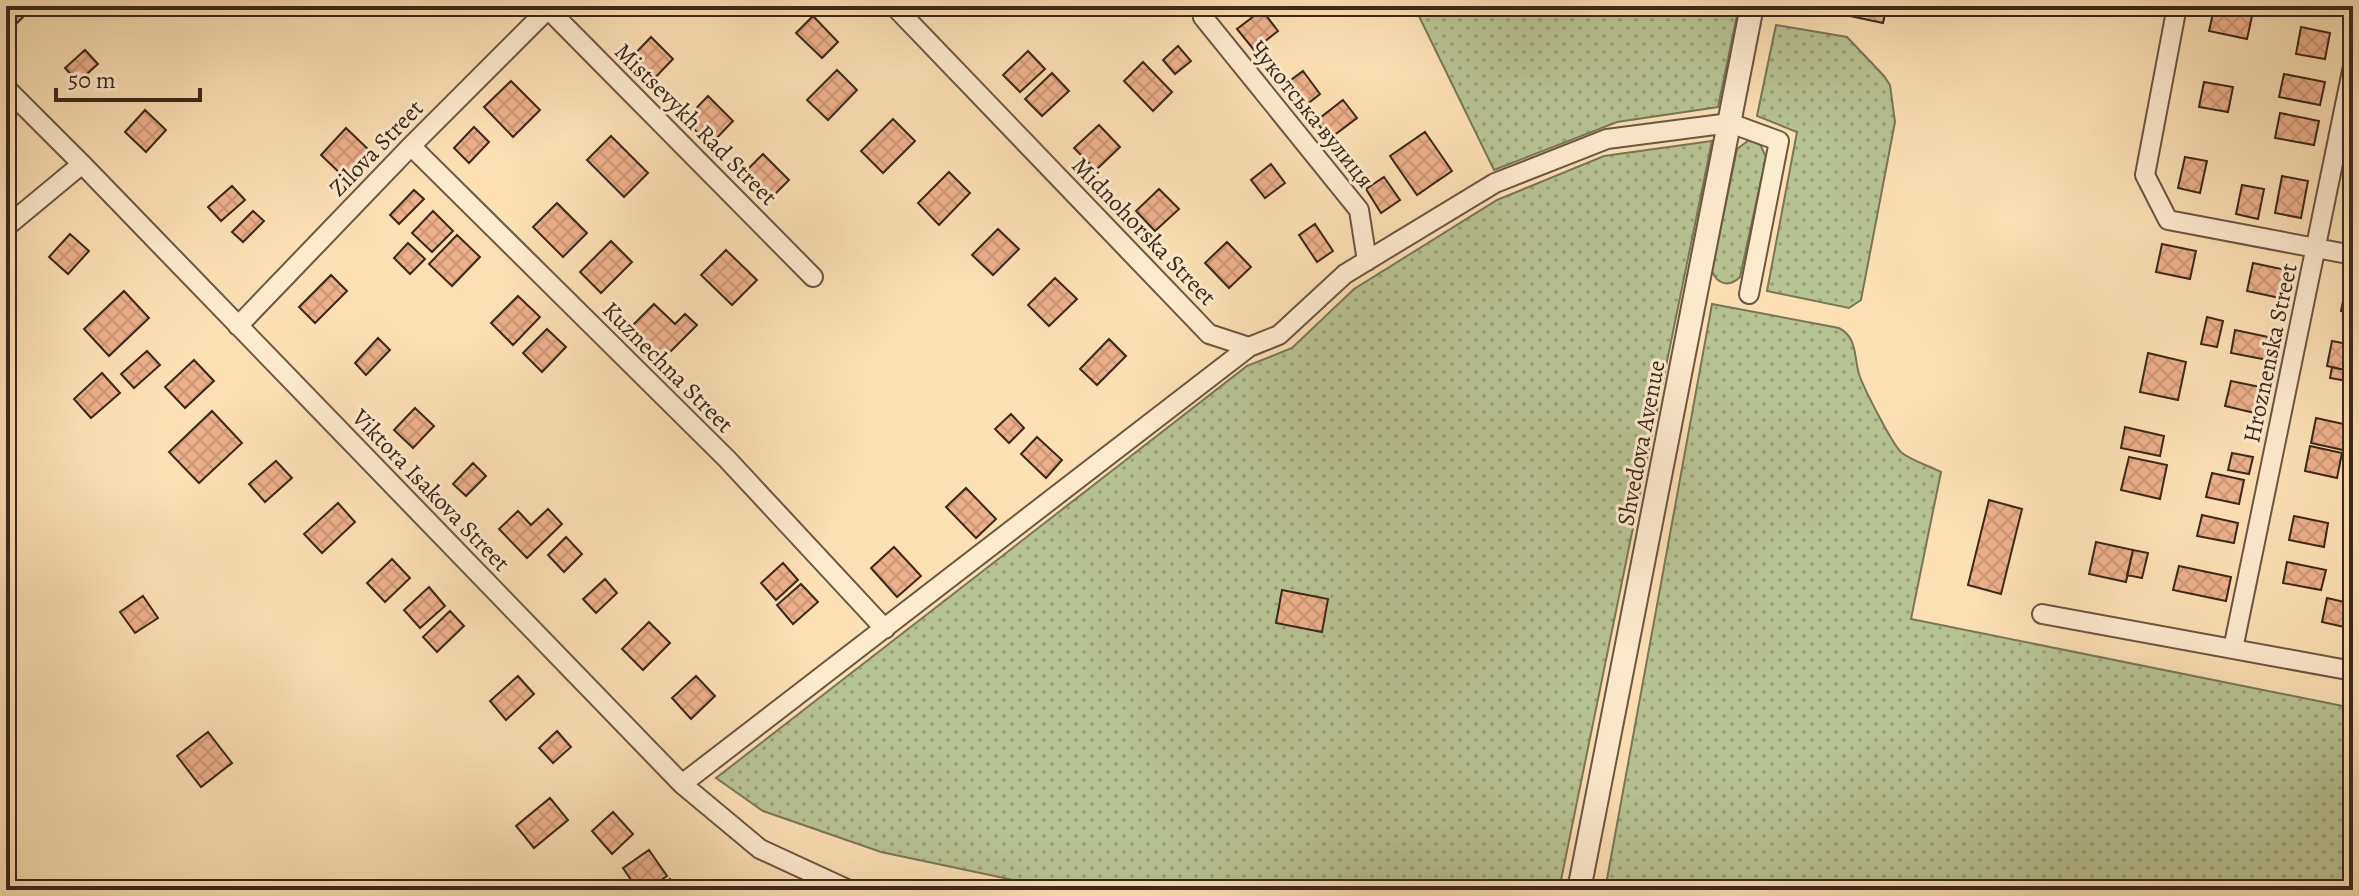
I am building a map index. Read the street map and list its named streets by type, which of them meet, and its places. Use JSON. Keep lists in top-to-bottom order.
{
  "streets": {
    "street": [
      "Чукотська вулиця",
      "Mistsevykh Rad Street",
      "Zilova Street",
      "Midnohorska Street",
      "Hroznenska Street",
      "Kuznechna Street",
      "Shvedova Avenue",
      "Viktora Isakova Street"
    ]
  },
  "crossings": [
    ["Mistsevykh Rad Street", "Zilova Street"],
    ["Zilova Street", "Kuznechna Street"],
    ["Zilova Street", "Viktora Isakova Street"]
  ],
  "scale_bar": "50 m"
}
